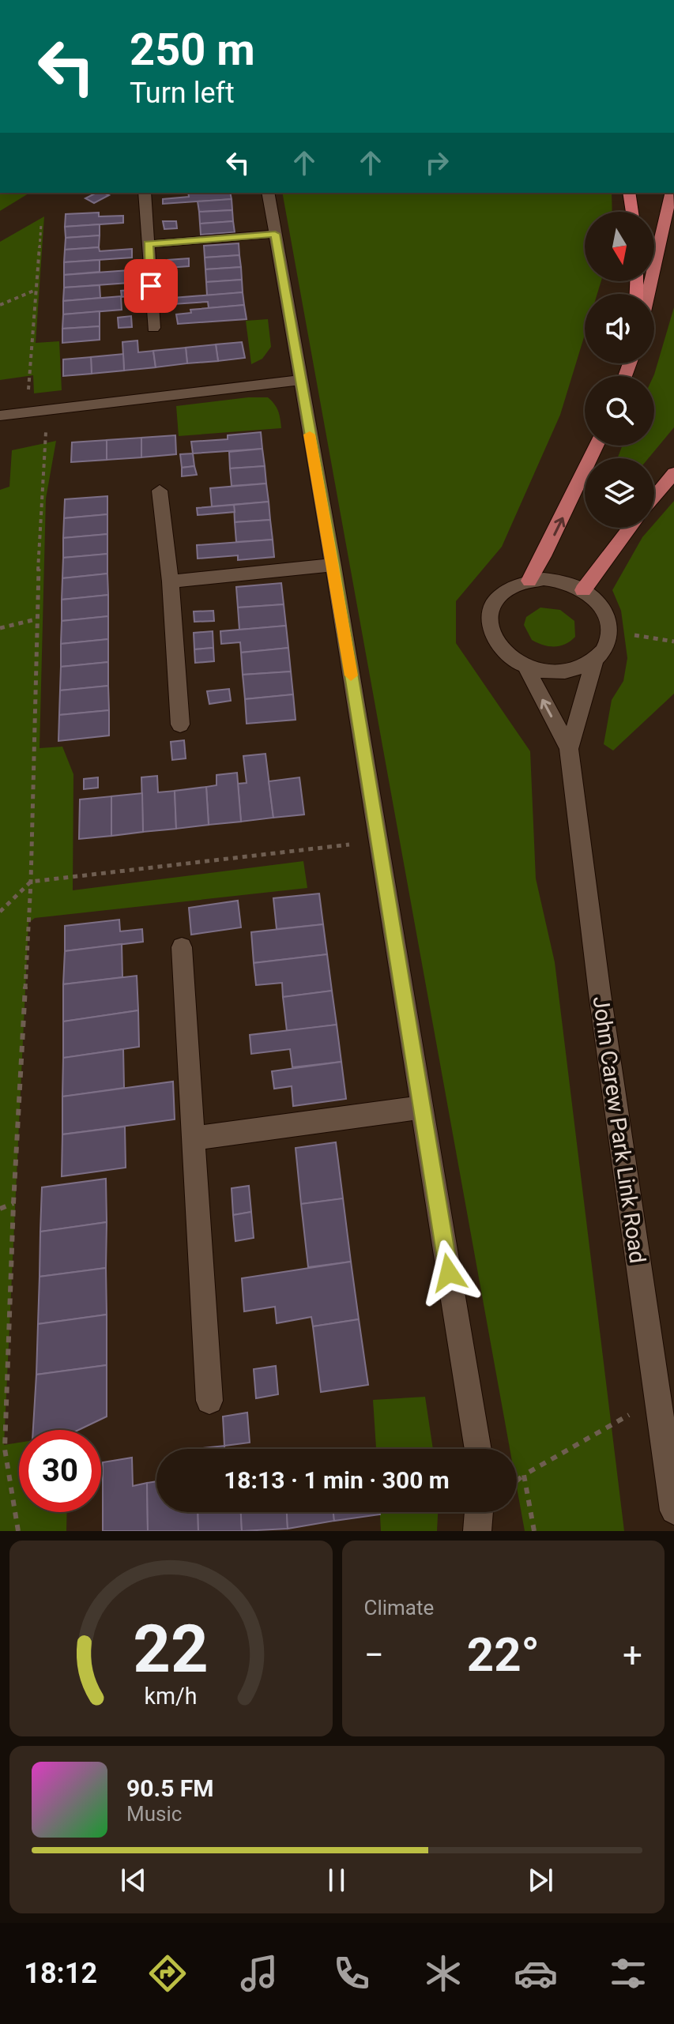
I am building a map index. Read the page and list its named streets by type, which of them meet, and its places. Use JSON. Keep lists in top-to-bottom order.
{
  "streets": {
    "street": ["John Carew Park Link Road"]
  },
  "north": "bottom",
  "page": {
    "turn": ["250 m", "Turn left"],
    "limit": "30",
    "trip": "18:13 · 1 min · 300 m",
    "tile": "Climate",
    "heat": ["−", "22°", "+"],
    "song": ["90.5 FM", "Music"],
    "tabs": "18:12",
    "gauge": ["22", "km/h"]
  }
}
